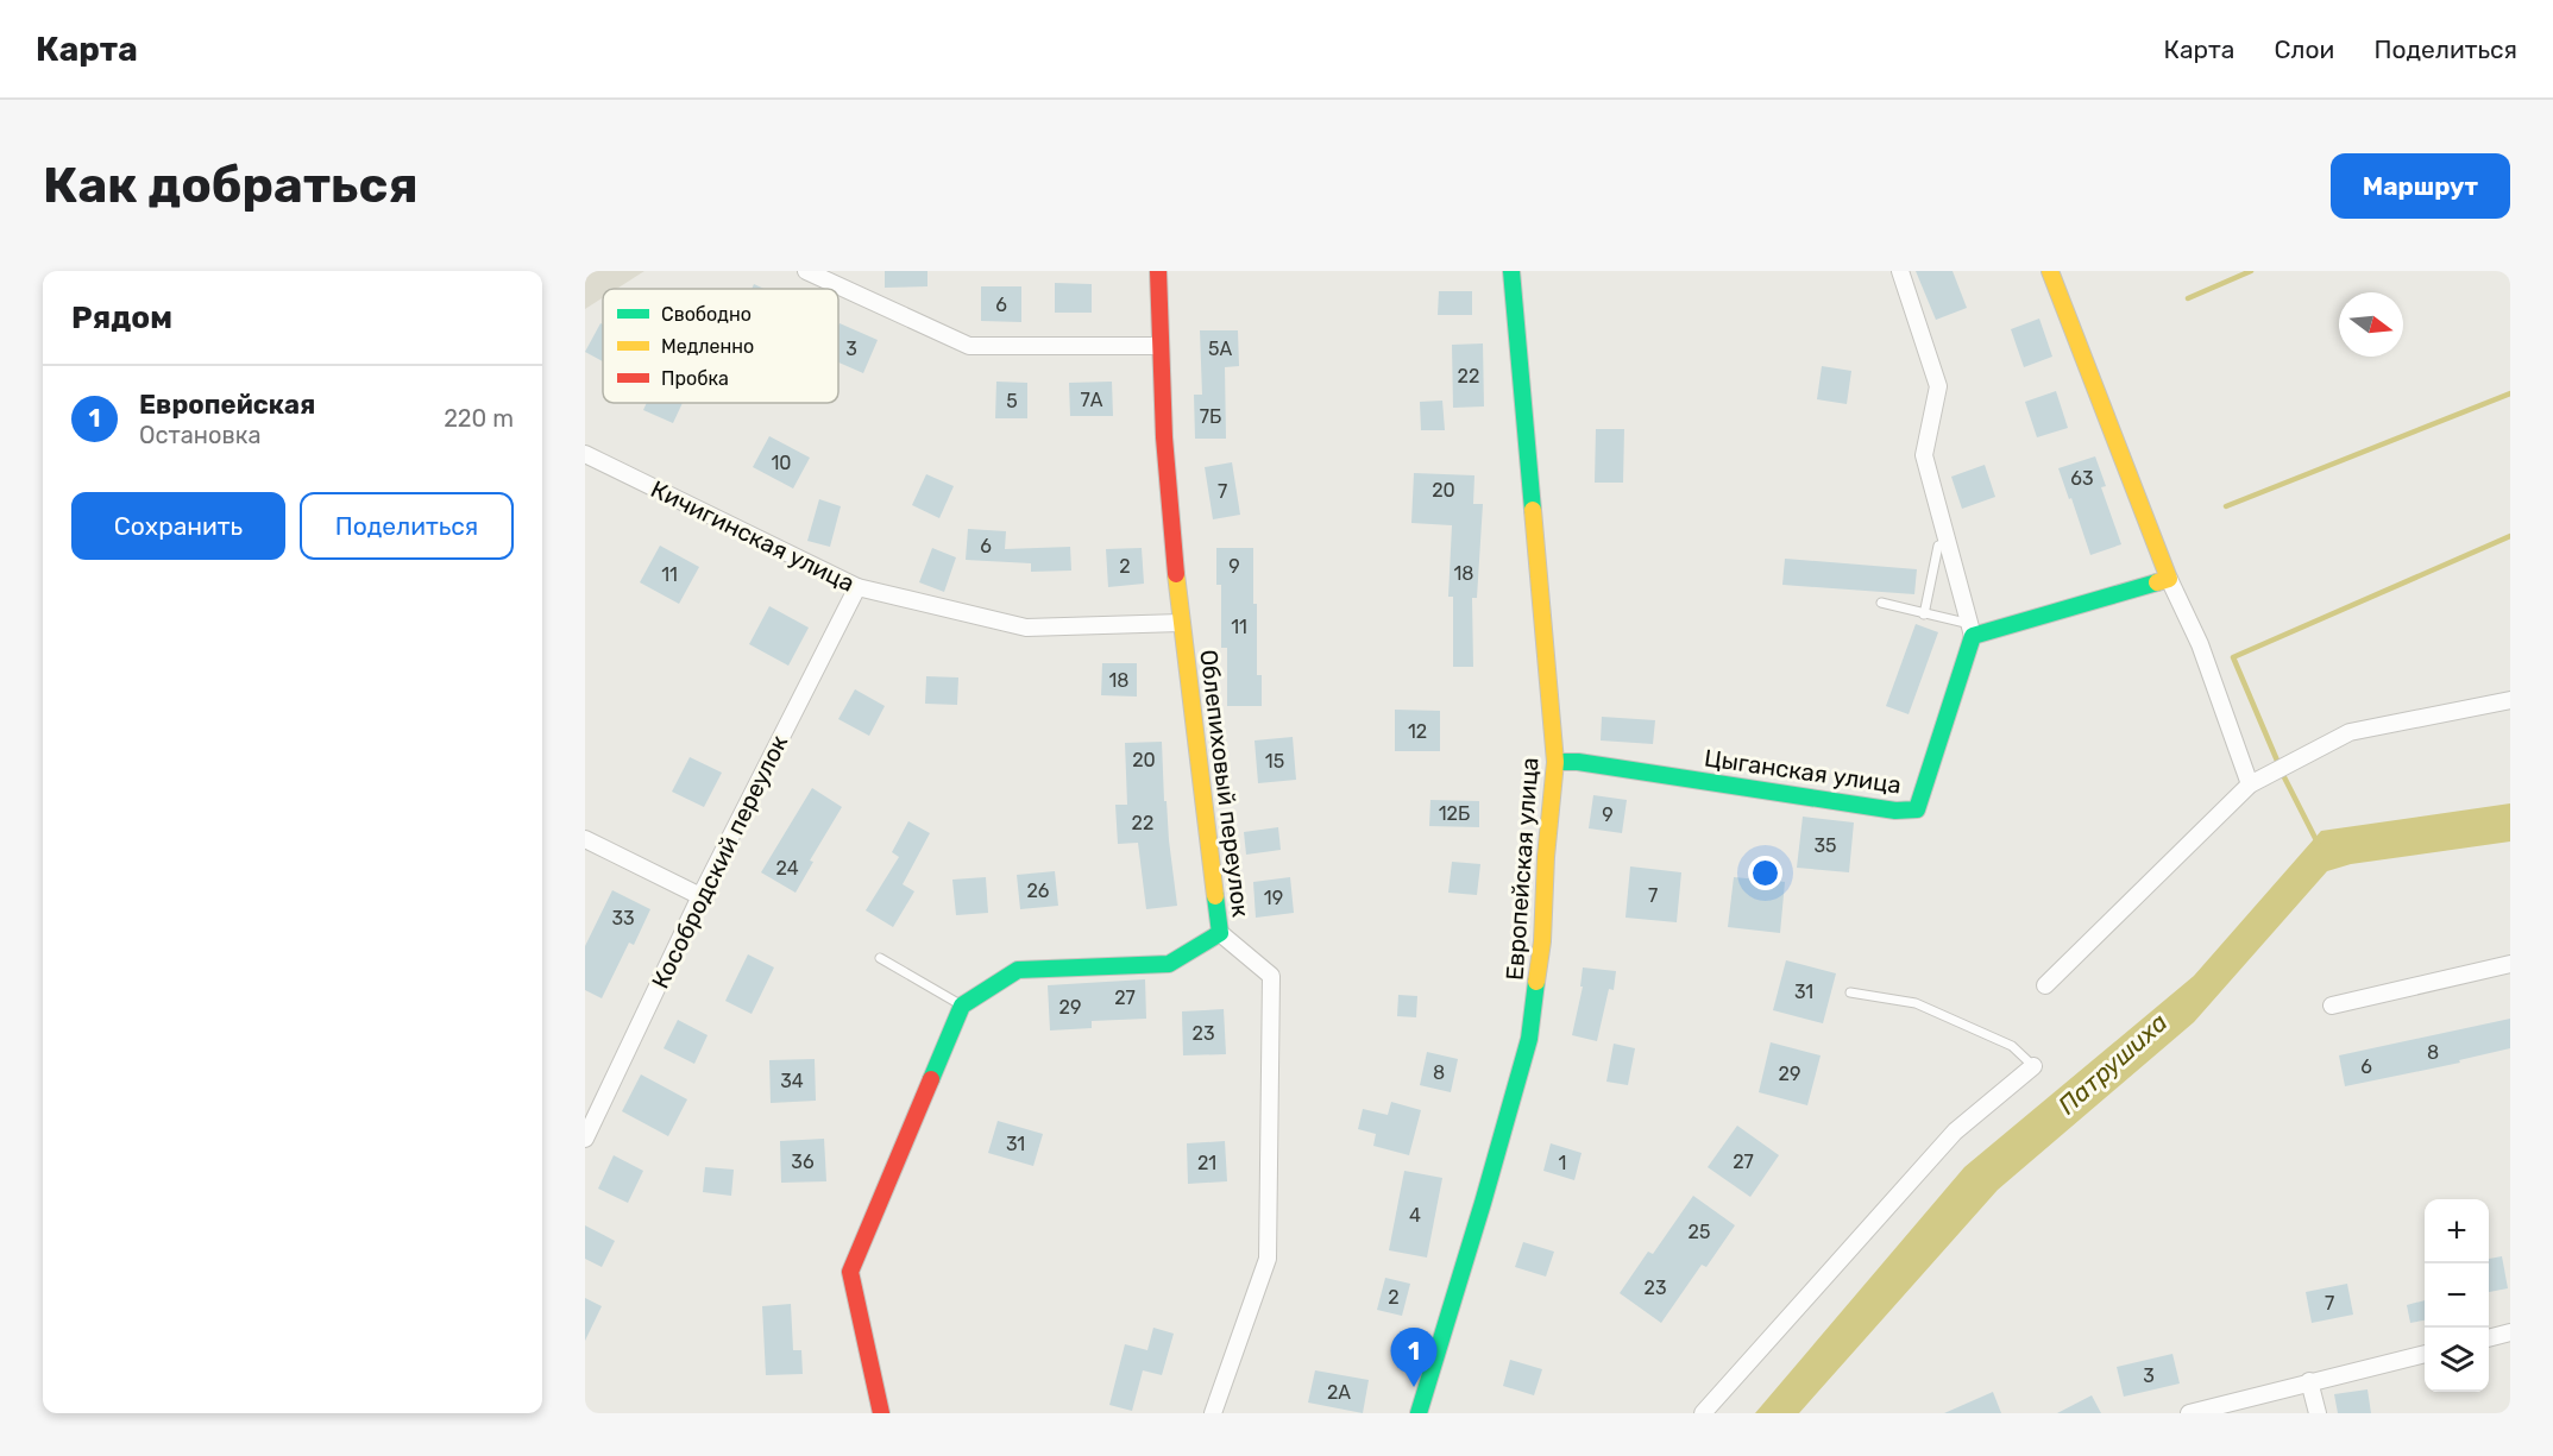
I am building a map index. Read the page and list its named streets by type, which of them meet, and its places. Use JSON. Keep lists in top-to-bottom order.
{
  "streets": {
    "street": [
      "Кичигинская улица",
      "Цыганская улица",
      "Облепиховый переулок",
      "Кособродский переулок",
      "Европейская улица"
    ]
  },
  "crossings": [
    ["Кичигинская улица", "Облепиховый переулок"],
    ["Кичигинская улица", "Кособродский переулок"],
    ["Цыганская улица", "Европейская улица"]
  ],
  "water": ["Патрушиха"],
  "house_numbers": [
    "6",
    "3",
    "5А",
    "22",
    "7А",
    "5",
    "7Б",
    "10",
    "63",
    "20",
    "7",
    "6",
    "2",
    "9",
    "18",
    "11",
    "11",
    "18",
    "12",
    "20",
    "15",
    "12Б",
    "9",
    "22",
    "35",
    "24",
    "26",
    "7",
    "19",
    "33",
    "31",
    "27",
    "29",
    "23",
    "8",
    "6",
    "8",
    "29",
    "34",
    "31",
    "36",
    "27",
    "21",
    "1",
    "4",
    "25",
    "23",
    "2",
    "7",
    "3",
    "2А"
  ],
  "legend": ["Свободно", "Медленно", "Пробка"],
  "north": "right",
  "page": {
    "header": "Карта",
    "nav": ["Карта", "Слои", "Поделиться"],
    "buttons": [
      "Маршрут",
      ["Сохранить", "Поделиться"]
    ],
    "title": "Как добраться",
    "heading": "Рядом",
    "list": [
      {
        "mark": "1",
        "name": "Европейская",
        "note": "Остановка",
        "value": "220 m"
      }
    ],
    "map_buttons": ["+", "−"],
    "pins": "1"
  }
}
